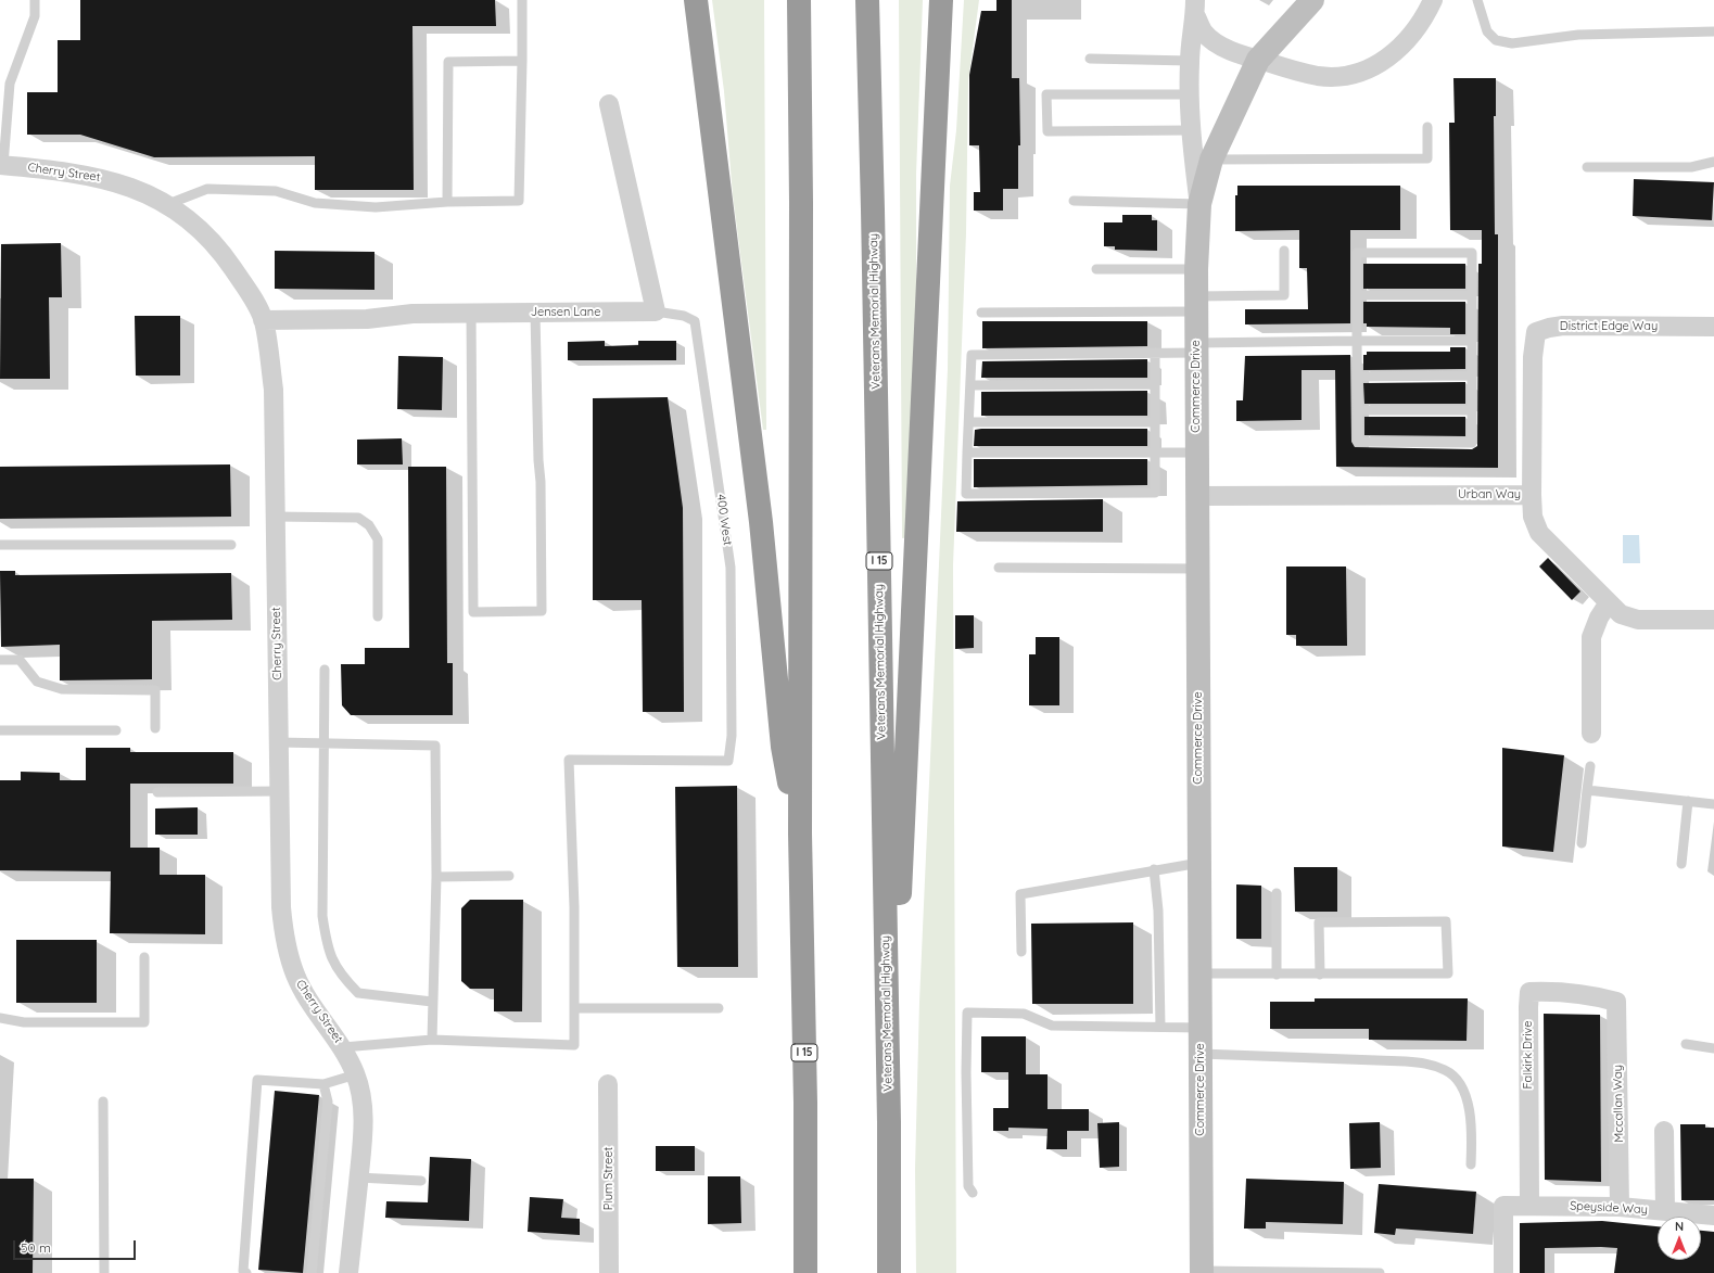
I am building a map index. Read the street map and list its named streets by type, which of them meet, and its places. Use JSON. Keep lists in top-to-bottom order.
{
  "streets": {
    "highway": ["Veterans Memorial Highway", "I 15"],
    "street": [
      "Cherry Street",
      "Jensen Lane",
      "District Edge Way",
      "Commerce Drive",
      "Urban Way",
      "Falkirk Drive",
      "Mccallan Way",
      "Plum Street",
      "Speyside Way"
    ],
    "lane": ["400 West"]
  },
  "crossings": [
    ["Cherry Street", "Jensen Lane"],
    ["Jensen Lane", "400 West"],
    ["District Edge Way", "Urban Way"],
    ["Commerce Drive", "Urban Way"],
    ["Falkirk Drive", "Mccallan Way"],
    ["Falkirk Drive", "Speyside Way"],
    ["Mccallan Way", "Speyside Way"]
  ],
  "scale_bar": "50 m",
  "north": "top"
}
